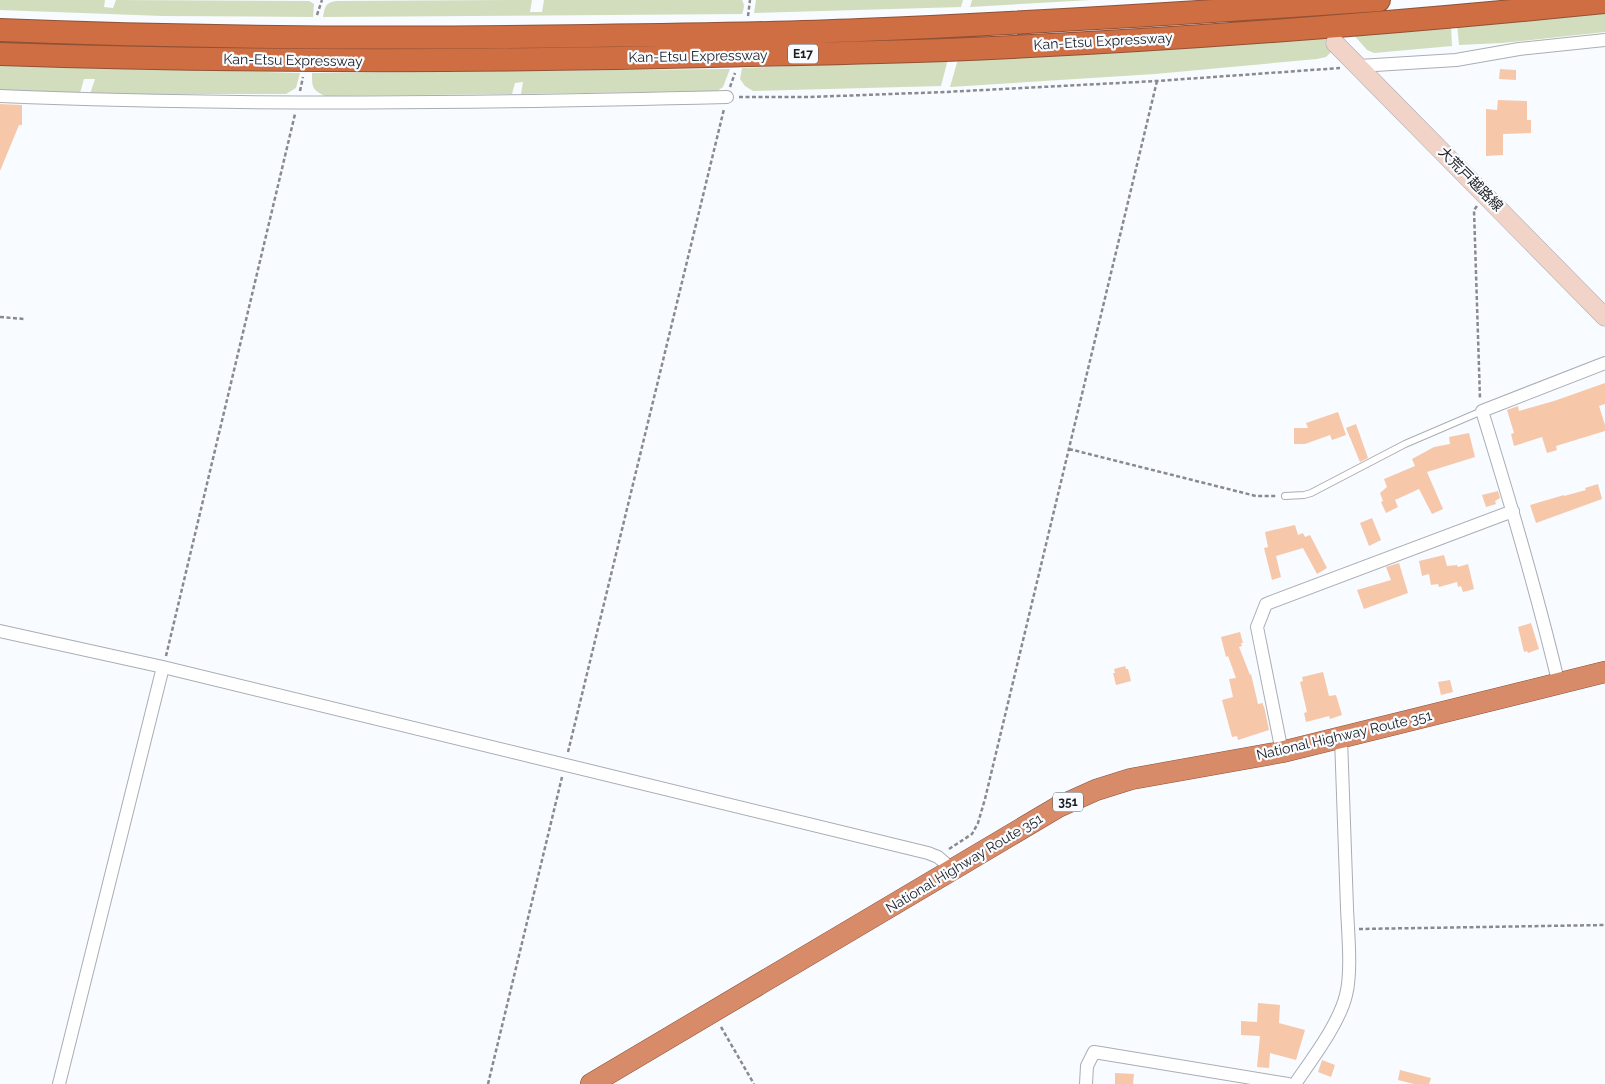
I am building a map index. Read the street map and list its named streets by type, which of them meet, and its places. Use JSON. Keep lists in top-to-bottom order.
{
  "streets": {
    "highway": [
      "Kan-Etsu Expressway",
      "E17",
      "National Highway Route 351",
      "351"
    ],
    "main road": ["大荒戸越路線"]
  }
}
